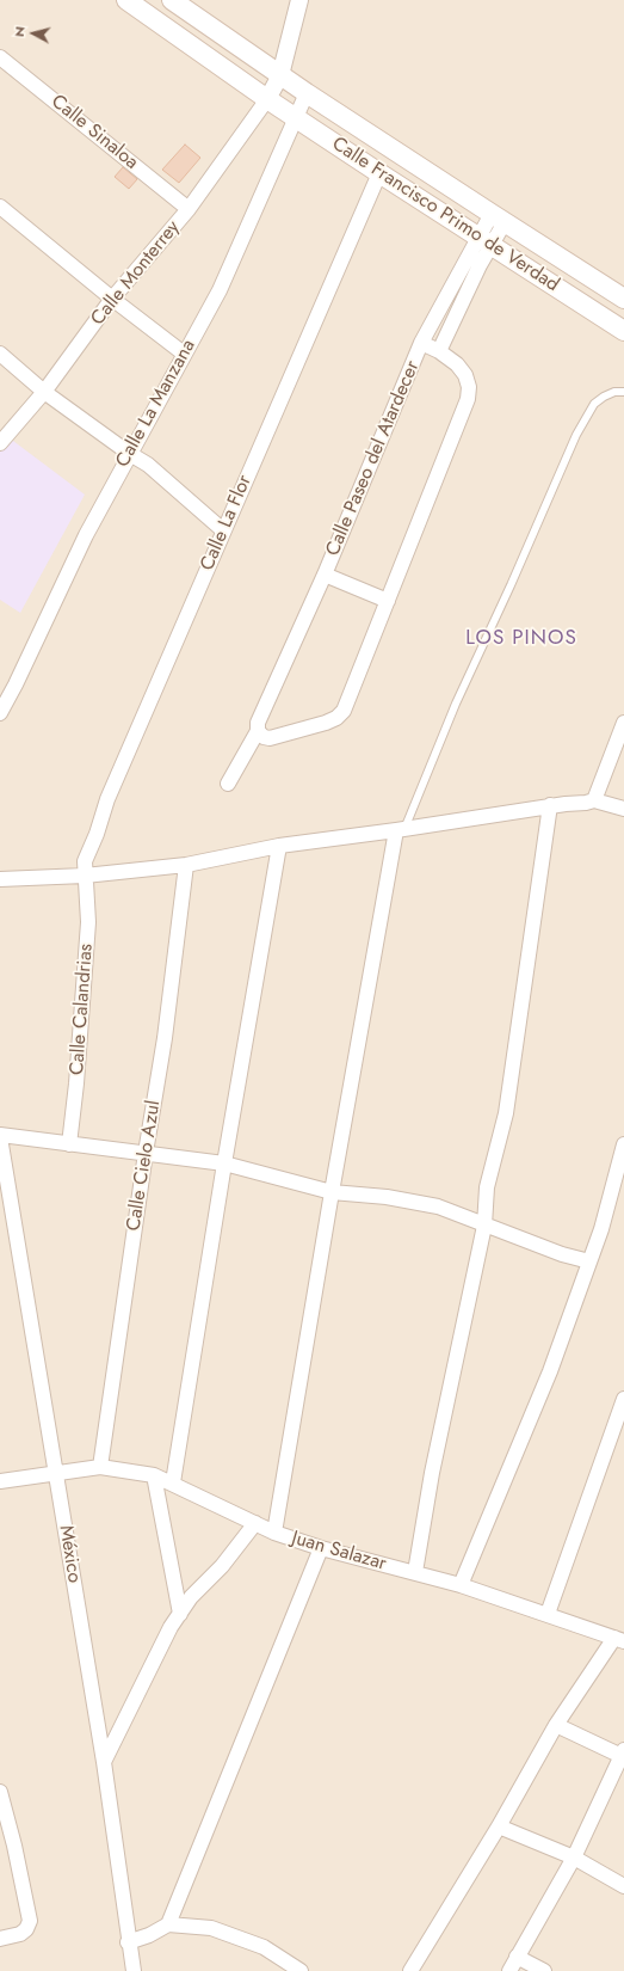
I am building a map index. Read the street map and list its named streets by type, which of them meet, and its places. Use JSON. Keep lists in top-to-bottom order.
{
  "streets": {
    "main road": ["Calle Francisco Primo de Verdad"],
    "street": [
      "Calle Sinaloa",
      "Calle Monterrey",
      "Calle La Manzana",
      "Calle Paseo del Atardecer",
      "Calle La Flor",
      "Calle Calandrias",
      "Calle Cielo Azul",
      "Juan Salazar",
      "México"
    ]
  },
  "crossings": [
    ["Calle Sinaloa", "Calle Monterrey"],
    ["Calle Francisco Primo de Verdad", "Calle Monterrey"],
    ["Calle Francisco Primo de Verdad", "Calle La Manzana"],
    ["Calle Francisco Primo de Verdad", "Calle Paseo del Atardecer"],
    ["Calle Francisco Primo de Verdad", "Calle La Flor"],
    ["Calle La Flor", "Calle Calandrias"],
    ["Calle Cielo Azul", "Juan Salazar"],
    ["Juan Salazar", "México"]
  ],
  "districts": ["LOS PINOS"],
  "north": "left"
}
